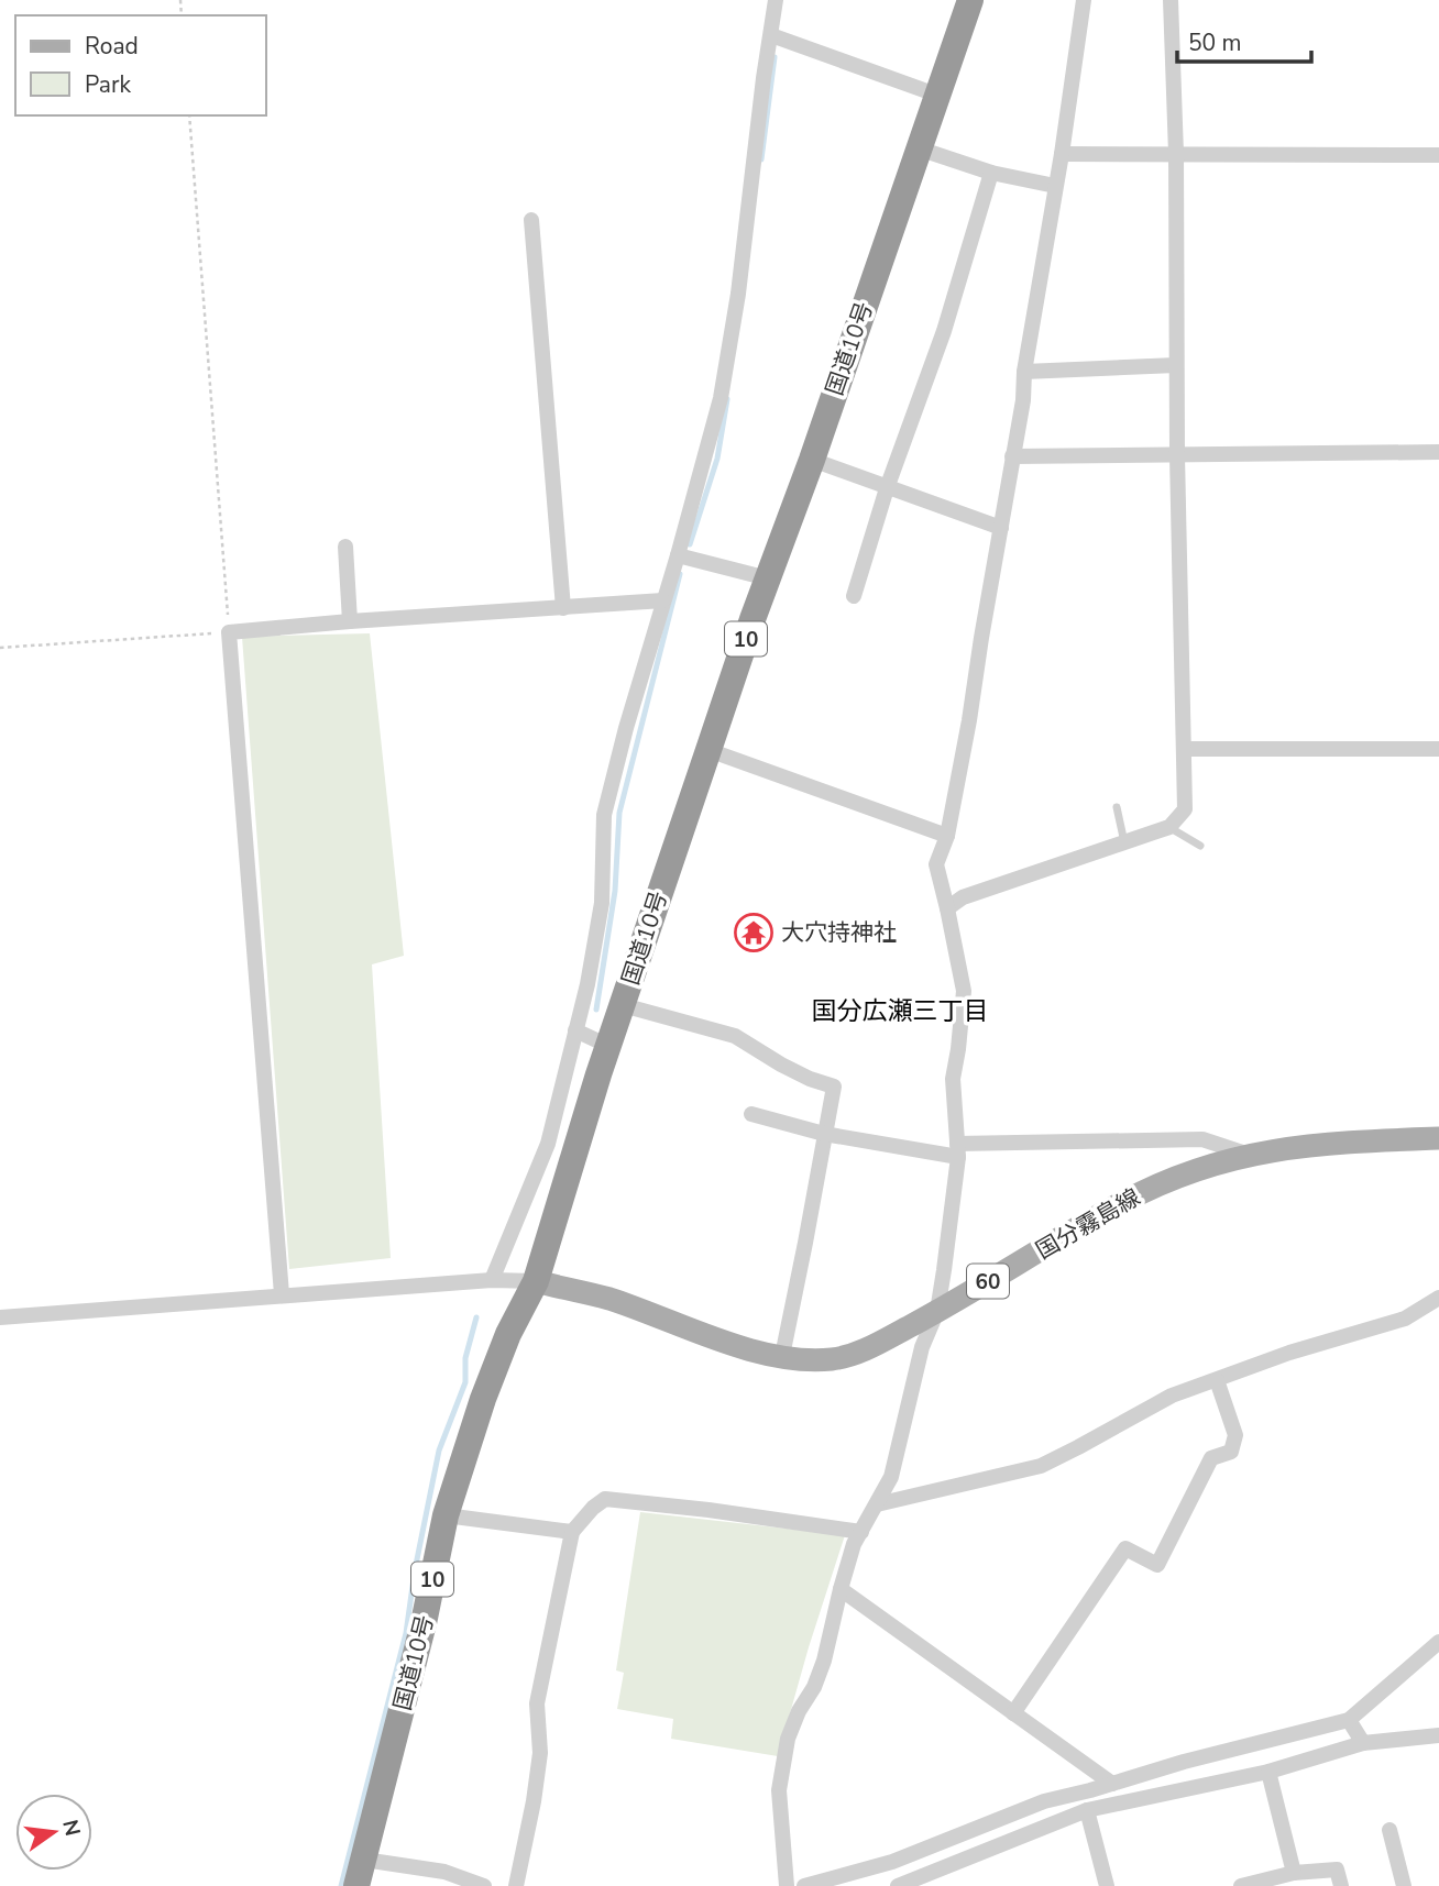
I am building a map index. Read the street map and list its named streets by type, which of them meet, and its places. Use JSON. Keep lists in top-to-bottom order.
{
  "streets": {
    "highway": ["国道10号", "10"],
    "main road": ["国分霧島線", "60"]
  },
  "crossings": [
    ["国道10号", "国分霧島線"]
  ],
  "districts": ["国分広瀬三丁目"],
  "places": {
    "temple": ["大穴持神社"]
  },
  "legend": ["Road", "Park"],
  "scale_bar": "50 m",
  "north": "right"
}
